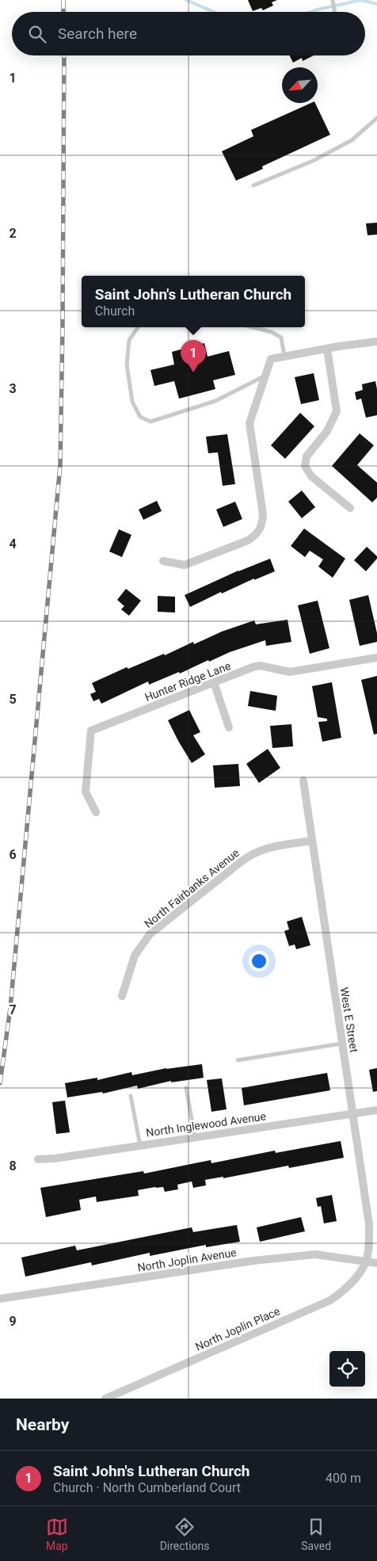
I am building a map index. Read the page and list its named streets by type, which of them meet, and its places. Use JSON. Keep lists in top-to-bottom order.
{
  "streets": {
    "street": [
      "Hunter Ridge Lane",
      "North Fairbanks Avenue",
      "West E Street",
      "North Inglewood Avenue",
      "North Joplin Avenue",
      "North Joplin Place"
    ]
  },
  "crossings": [
    ["North Fairbanks Avenue", "West E Street"],
    ["West E Street", "North Inglewood Avenue"],
    ["West E Street", "North Joplin Avenue"],
    ["West E Street", "North Joplin Place"],
    ["North Joplin Avenue", "North Joplin Place"]
  ],
  "north": "bottom left",
  "page": {
    "search": "Search here",
    "popup": ["Saint John's Lutheran Church", "Church"],
    "pins": "1",
    "heading": "Nearby",
    "list": [
      {
        "mark": "1",
        "name": "Saint John's Lutheran Church",
        "note": "Church · North Cumberland Court",
        "value": "400 m"
      }
    ],
    "nav": ["Map", "Directions", "Saved"]
  },
  "grid": {
    "rows": [
      "1",
      "2",
      "3",
      "4",
      "5",
      "6",
      "7",
      "8",
      "9"
    ]
  }
}
